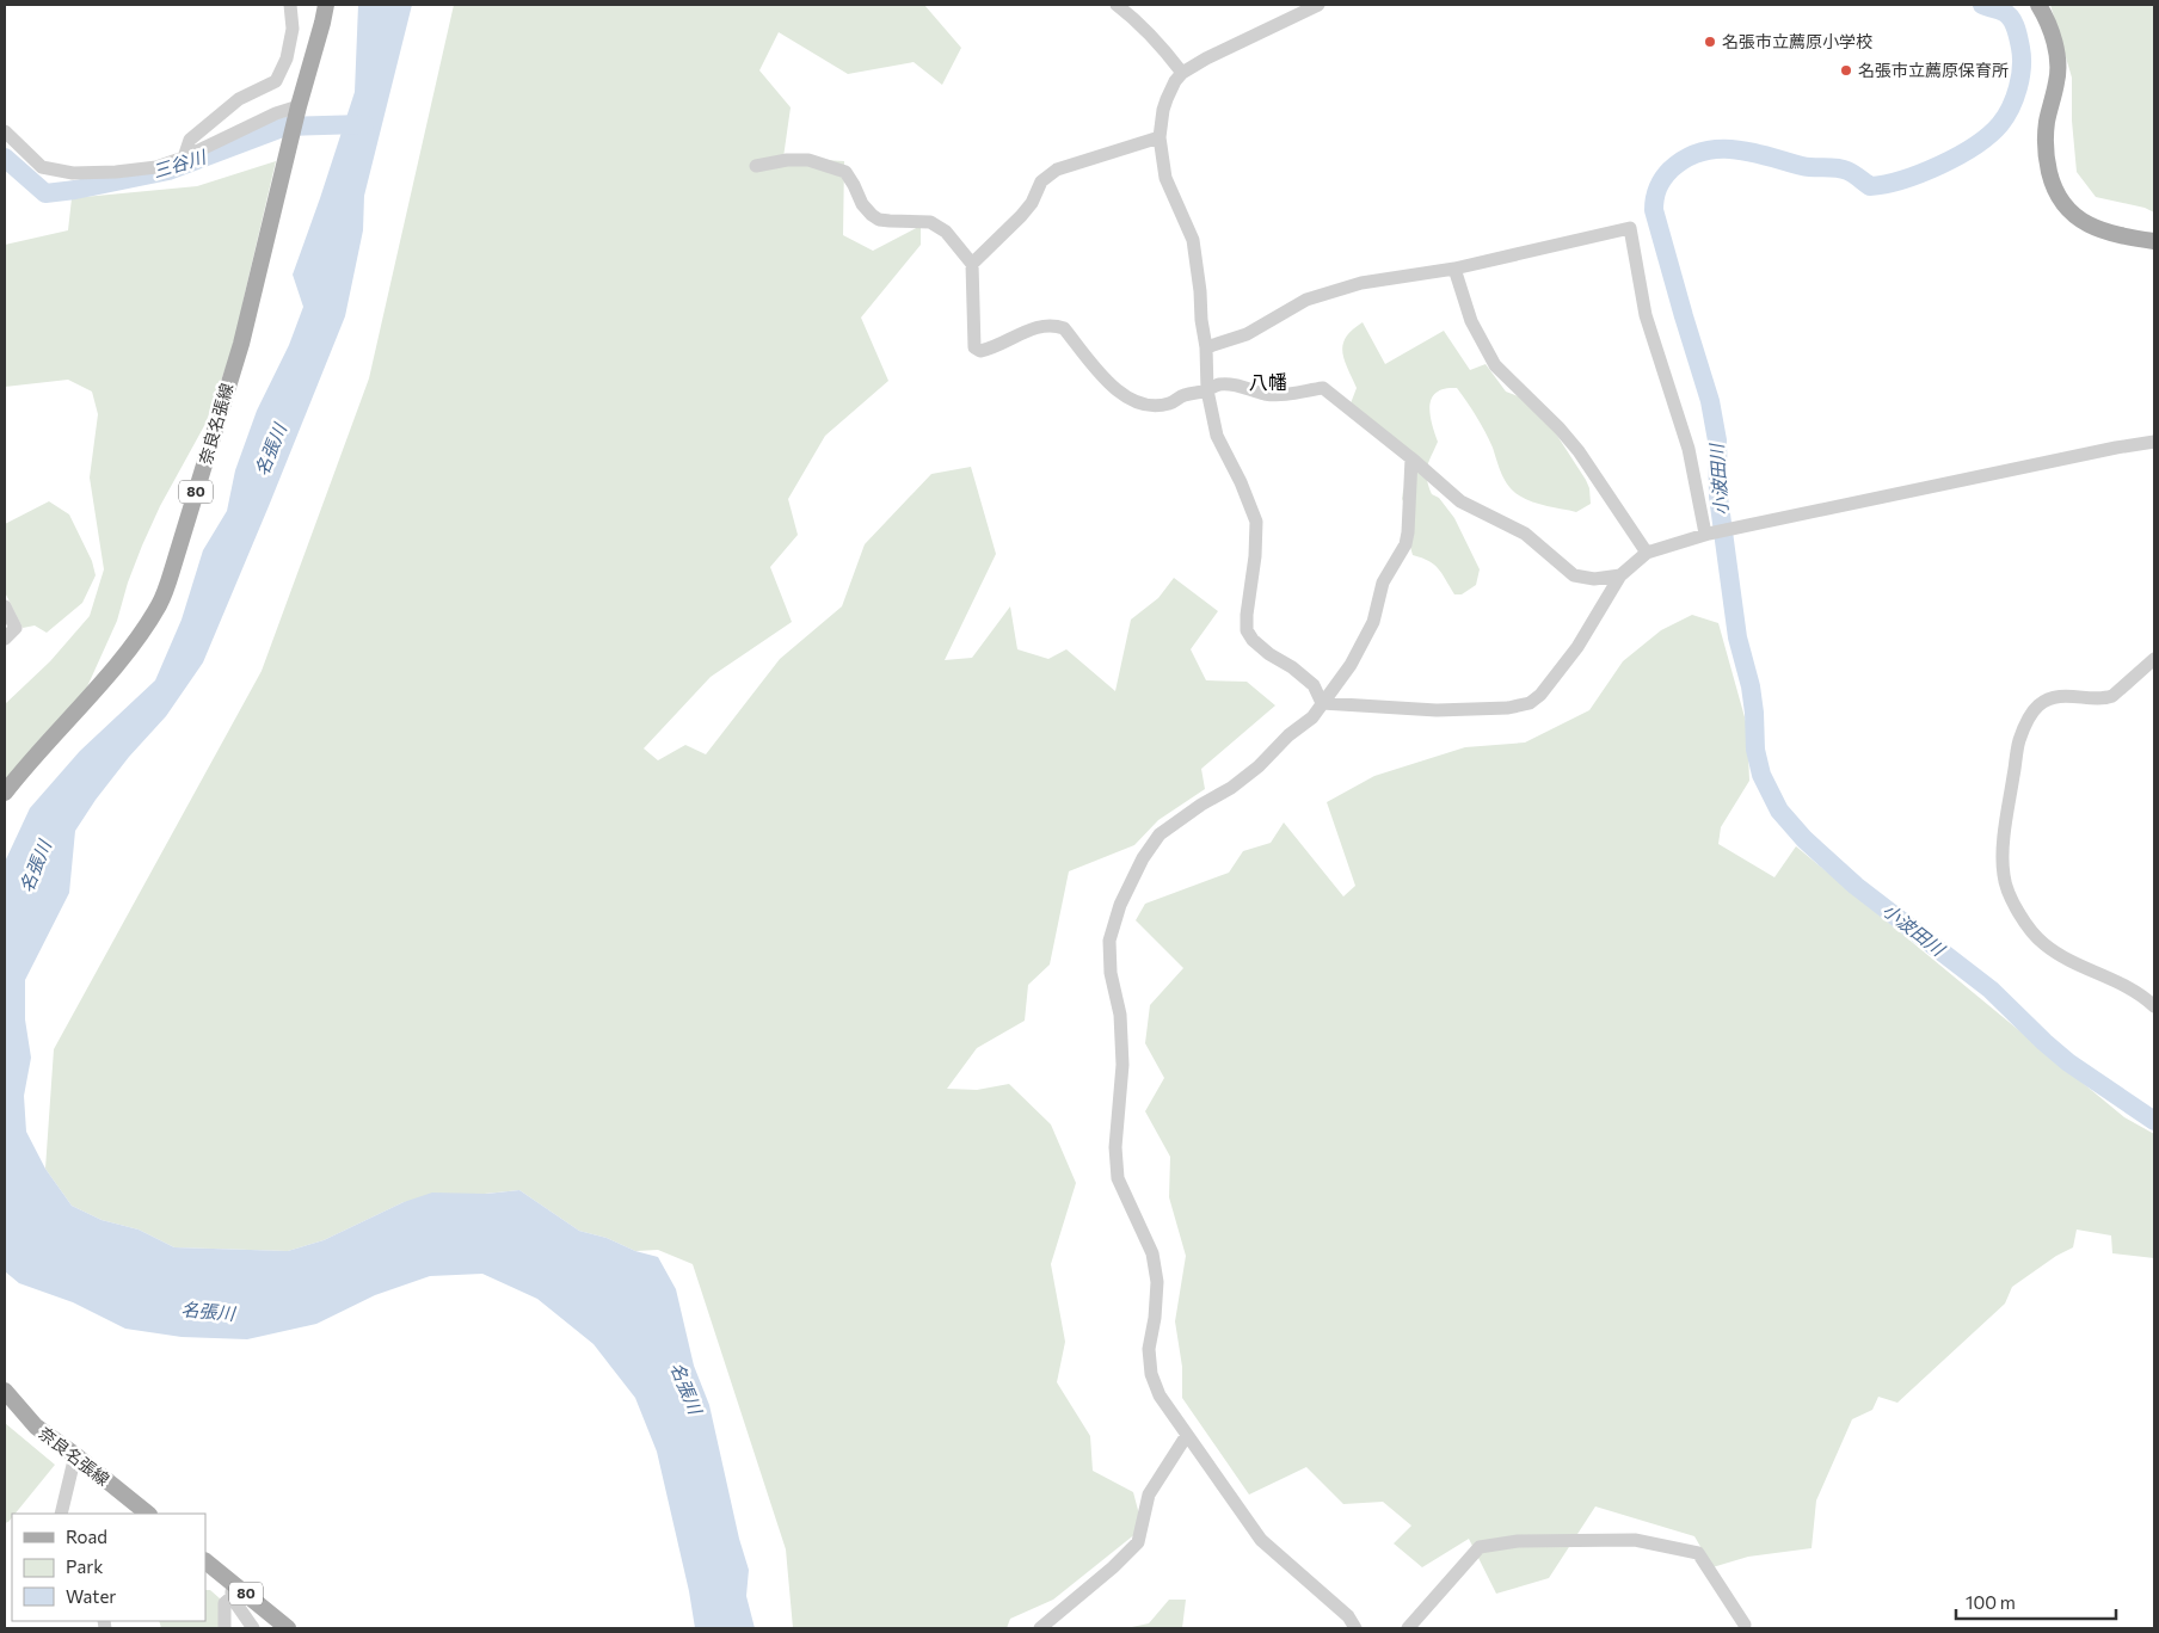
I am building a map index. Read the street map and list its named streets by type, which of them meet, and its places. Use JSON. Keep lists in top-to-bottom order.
{
  "streets": {
    "main road": ["奈良名張線", "80"]
  },
  "districts": ["八幡"],
  "water": ["三谷川", "名張川", "小波田川"],
  "places": ["名張市立薦原小学校", "名張市立薦原保育所"],
  "legend": ["Road", "Park", "Water"],
  "scale_bar": "100 m"
}
